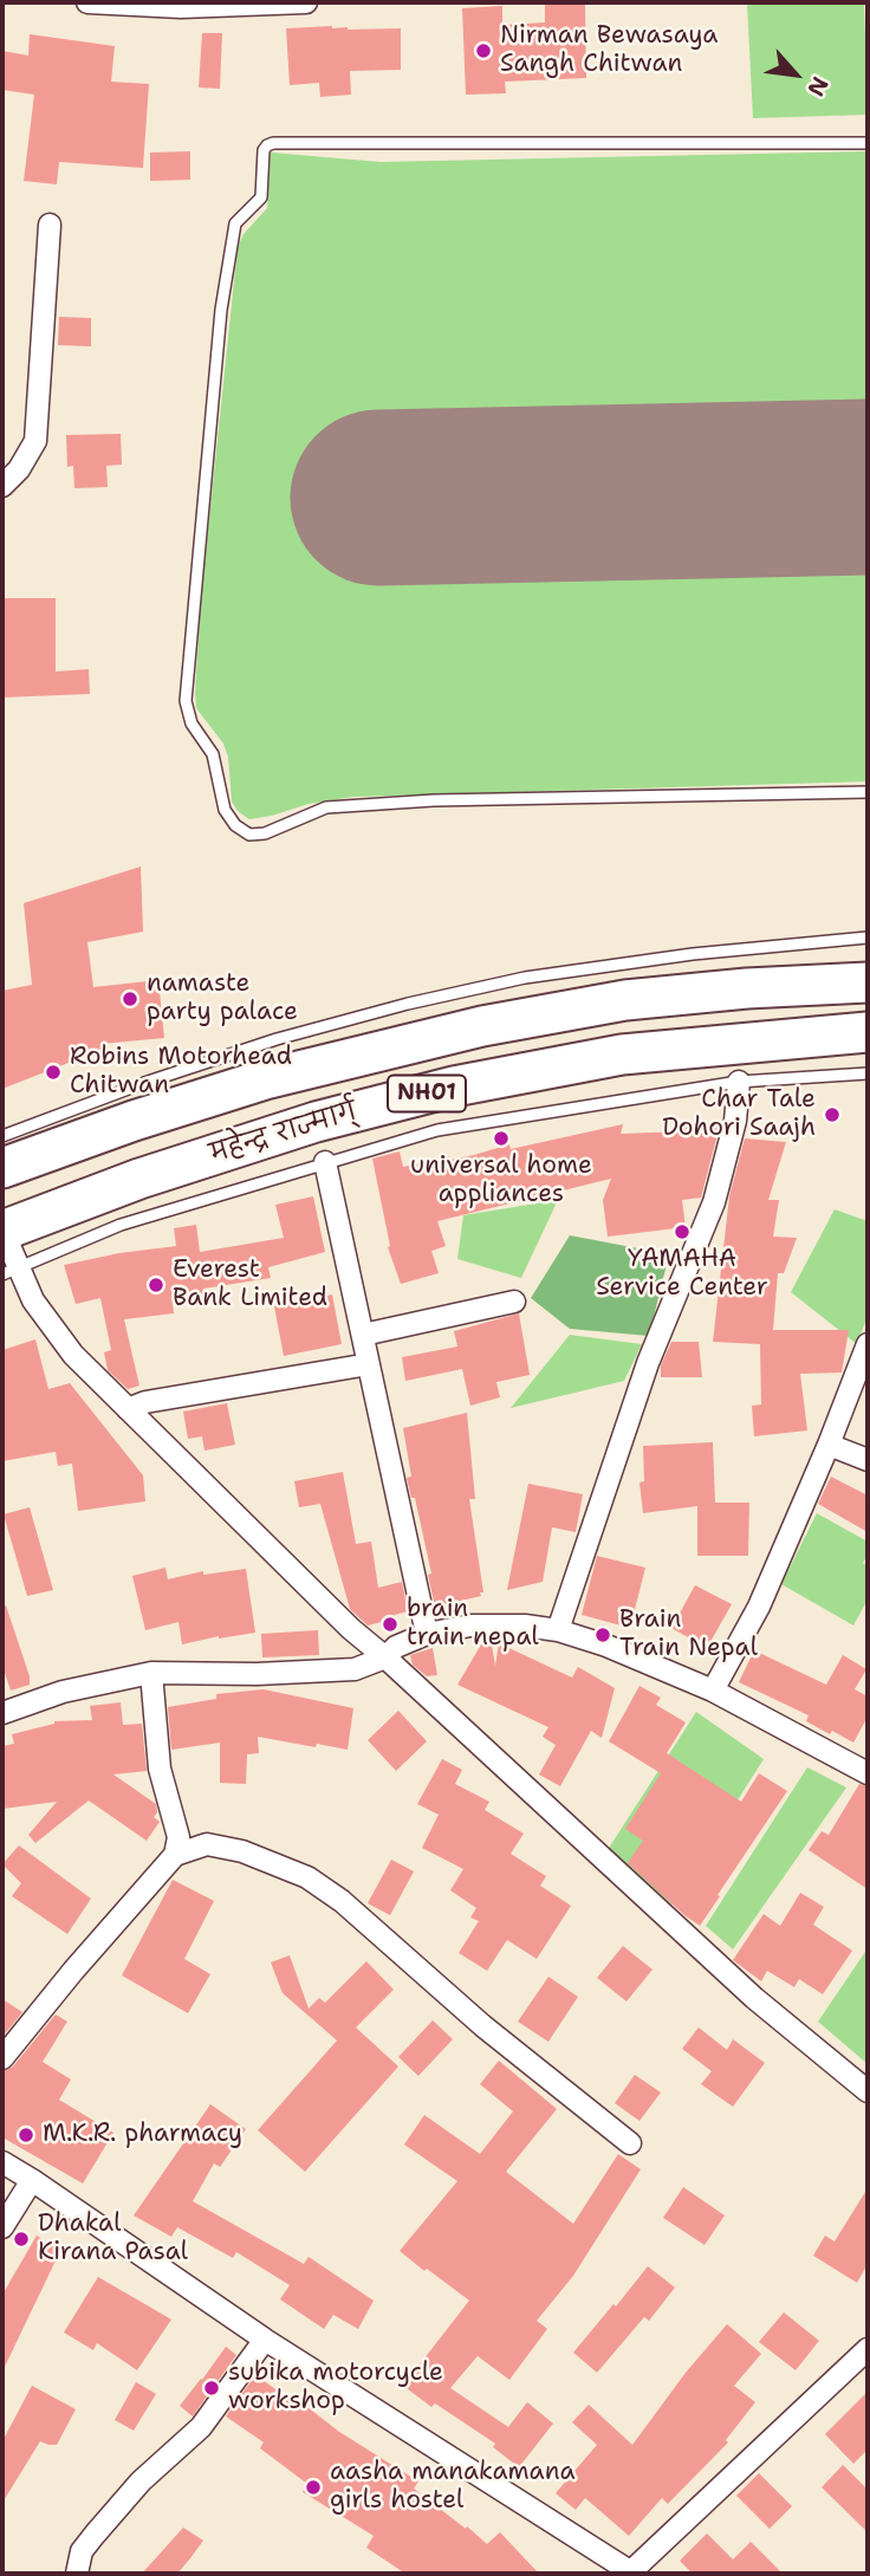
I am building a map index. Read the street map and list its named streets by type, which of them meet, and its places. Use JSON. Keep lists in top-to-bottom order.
{
  "streets": {
    "highway": ["NH01", "महेन्द्र राज्मार्ग्"]
  },
  "places": [
    "Nirman Bewasaya Sangh Chitwan",
    "namaste party palace",
    "Robins Motorhead Chitwan",
    "Char Tale Dohori Saajh",
    "universal home appliances",
    "YAMAHA Service Center",
    "Everest Bank Limited",
    "brain train nepal",
    "Brain Train Nepal",
    "M.K.R. pharmacy",
    "Dhakal Kirana Pasal",
    "subika motorcycle workshop",
    "aasha manakamana girls hostel"
  ],
  "north": "bottom right"
}
